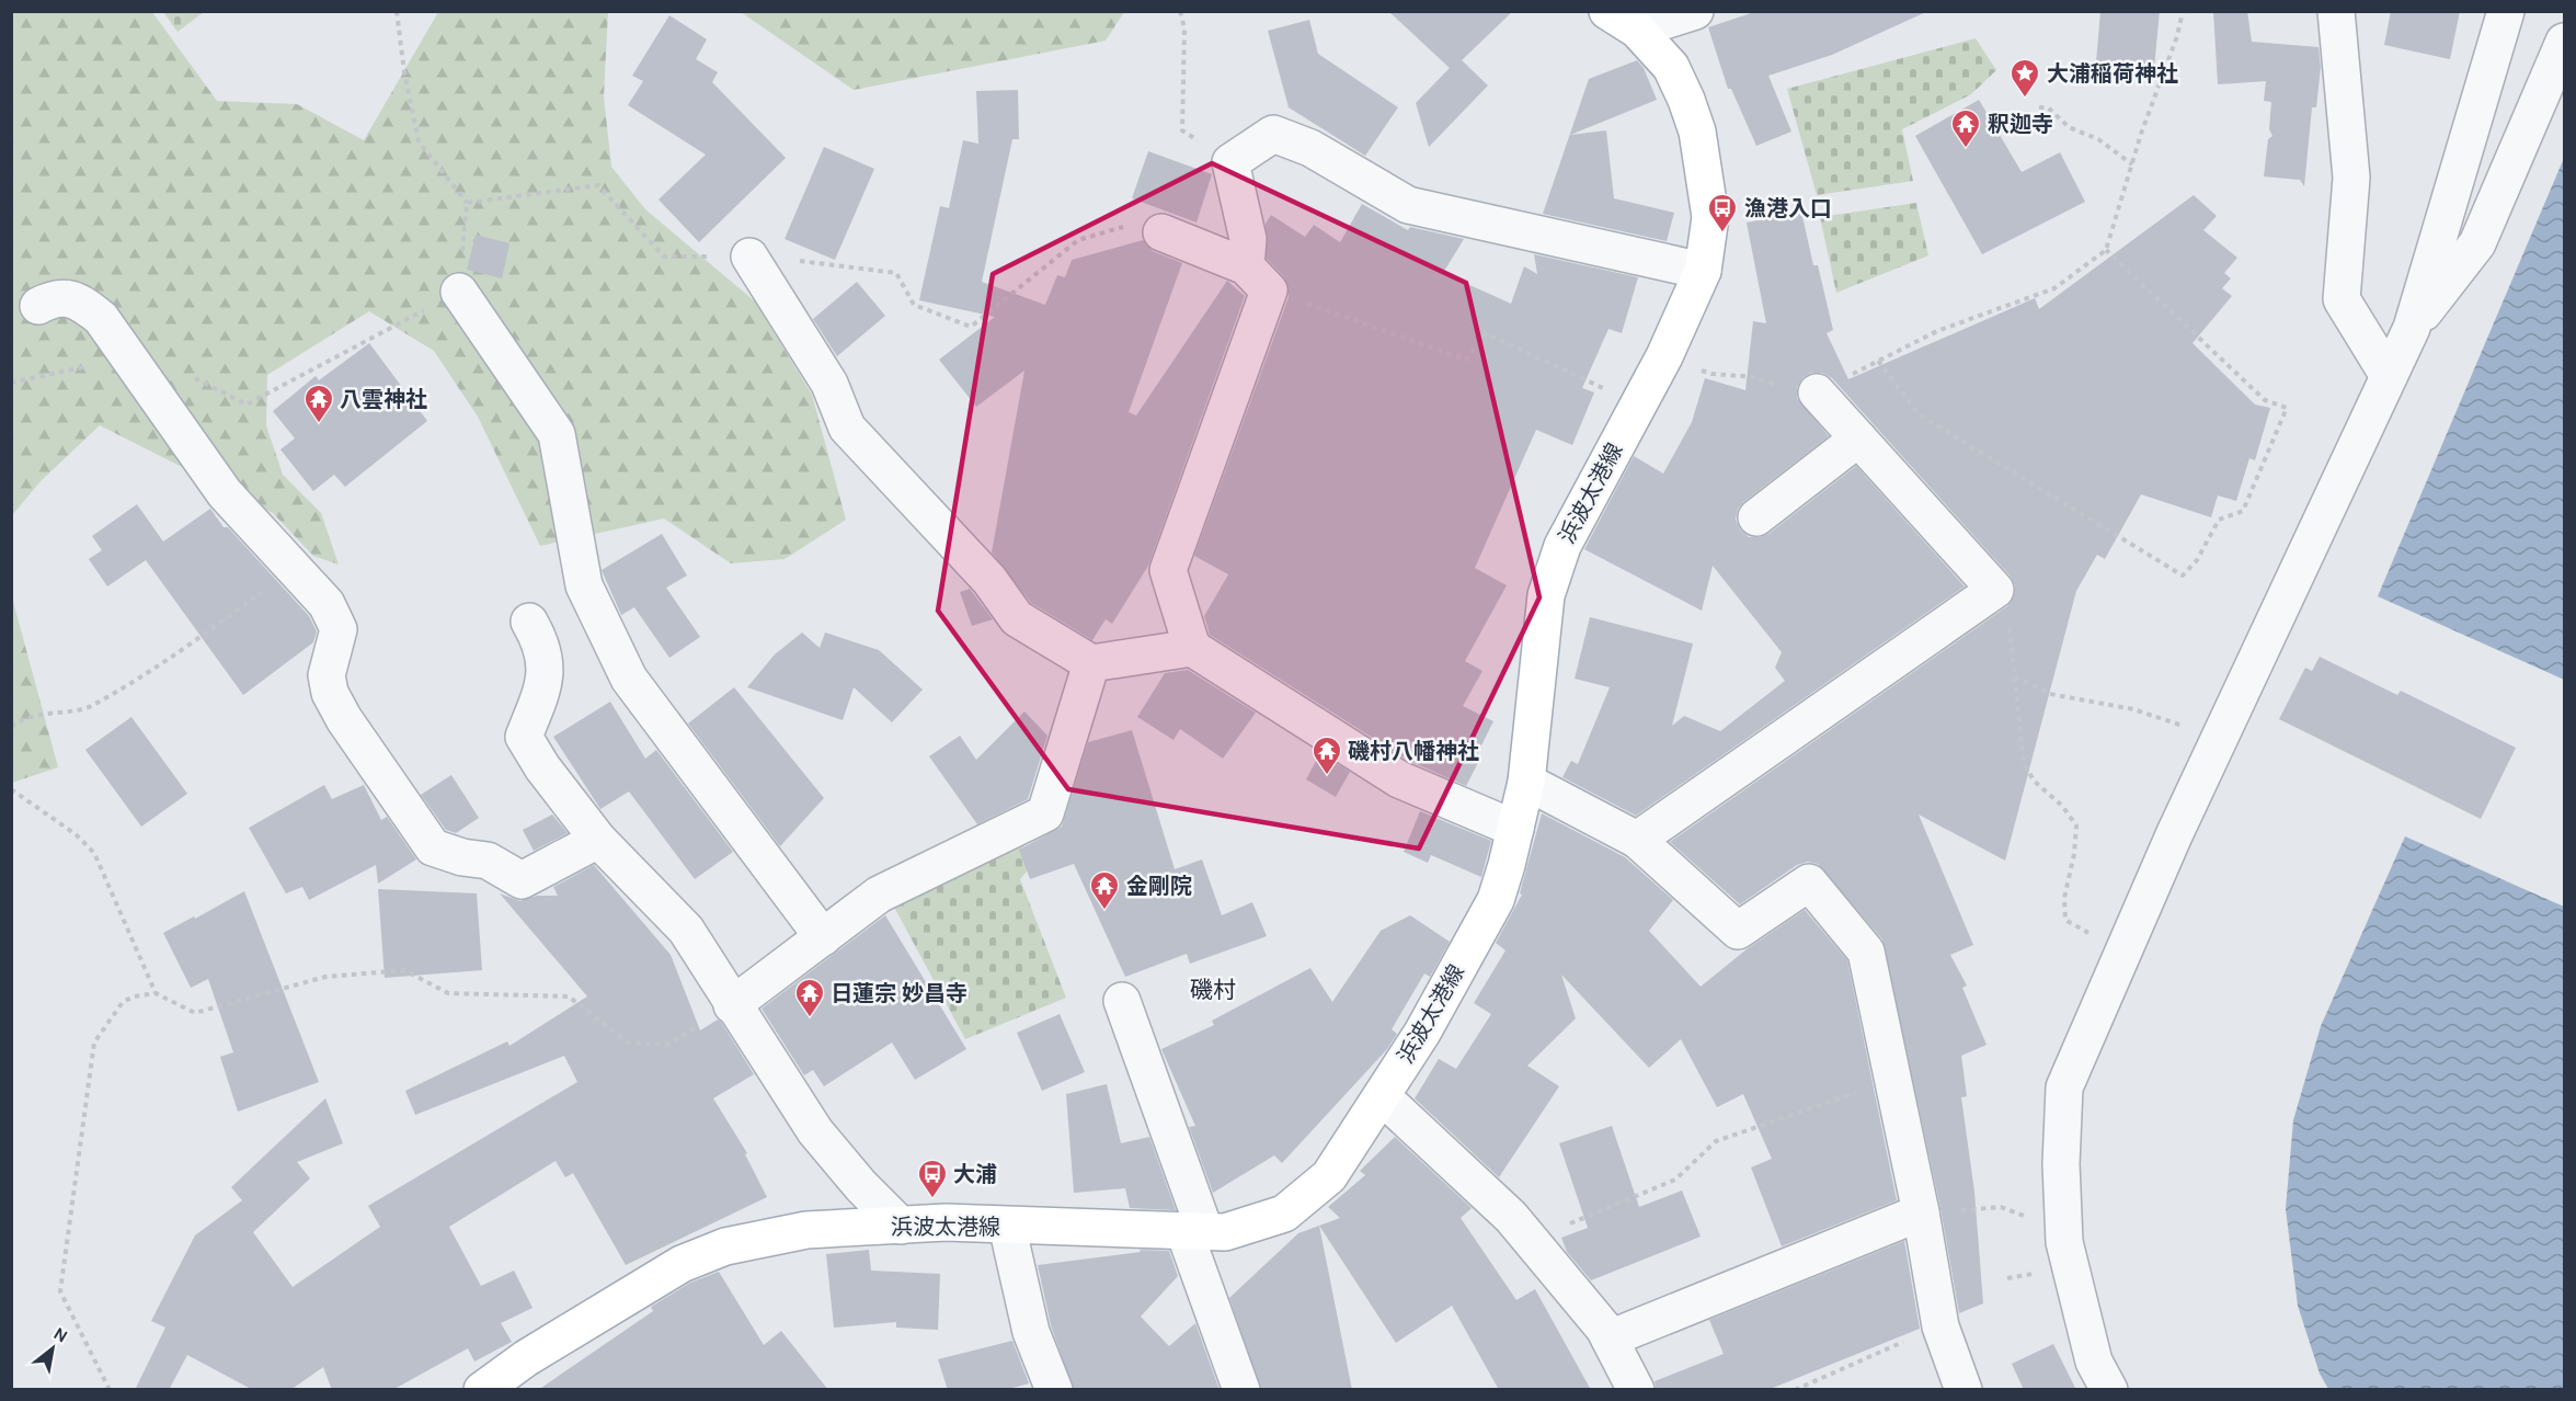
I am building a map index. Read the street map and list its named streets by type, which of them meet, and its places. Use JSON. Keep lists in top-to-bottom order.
{
  "streets": {
    "main road": ["浜波太港線"]
  },
  "districts": ["磯村"],
  "places": {
    "place": ["大浦稲荷神社"],
    "temple": [
      "釈迦寺",
      "八雲神社",
      "磯村八幡神社",
      "金剛院",
      "日蓮宗 妙昌寺"
    ],
    "bus stop": ["漁港入口", "大浦"]
  },
  "north": "top right"
}
